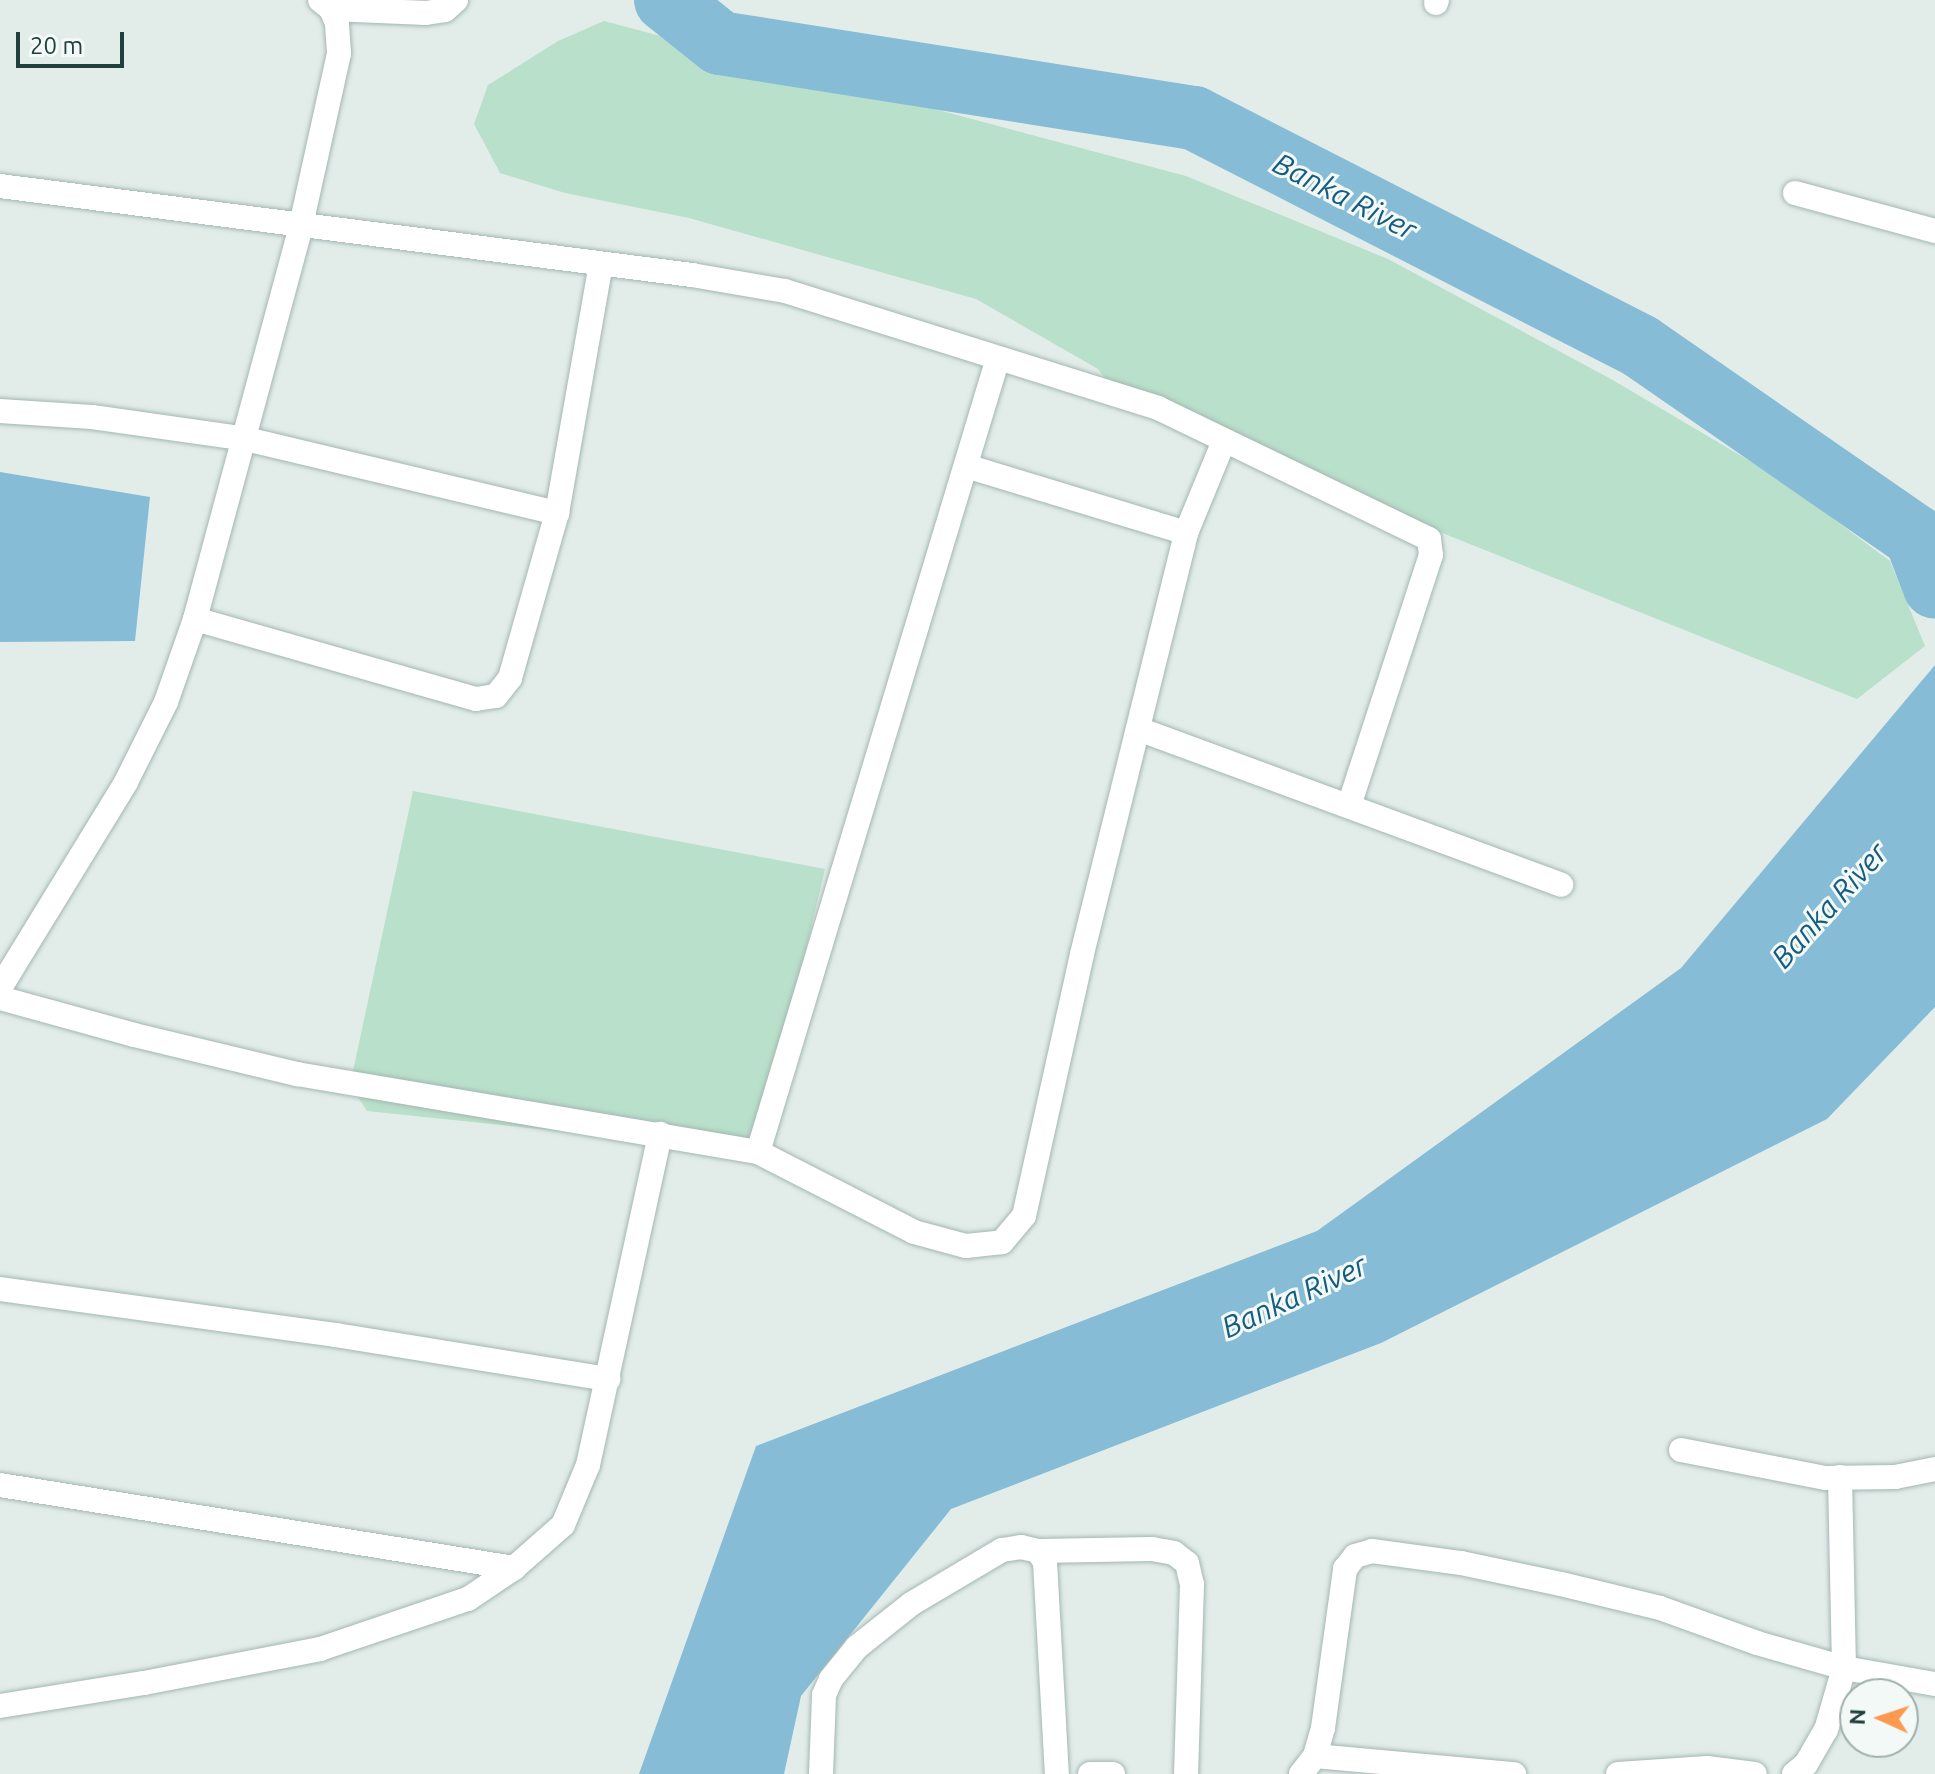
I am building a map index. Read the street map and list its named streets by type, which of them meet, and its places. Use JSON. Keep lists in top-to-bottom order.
{
  "water": ["Banka River"],
  "scale_bar": "20 m",
  "north": "left"
}
